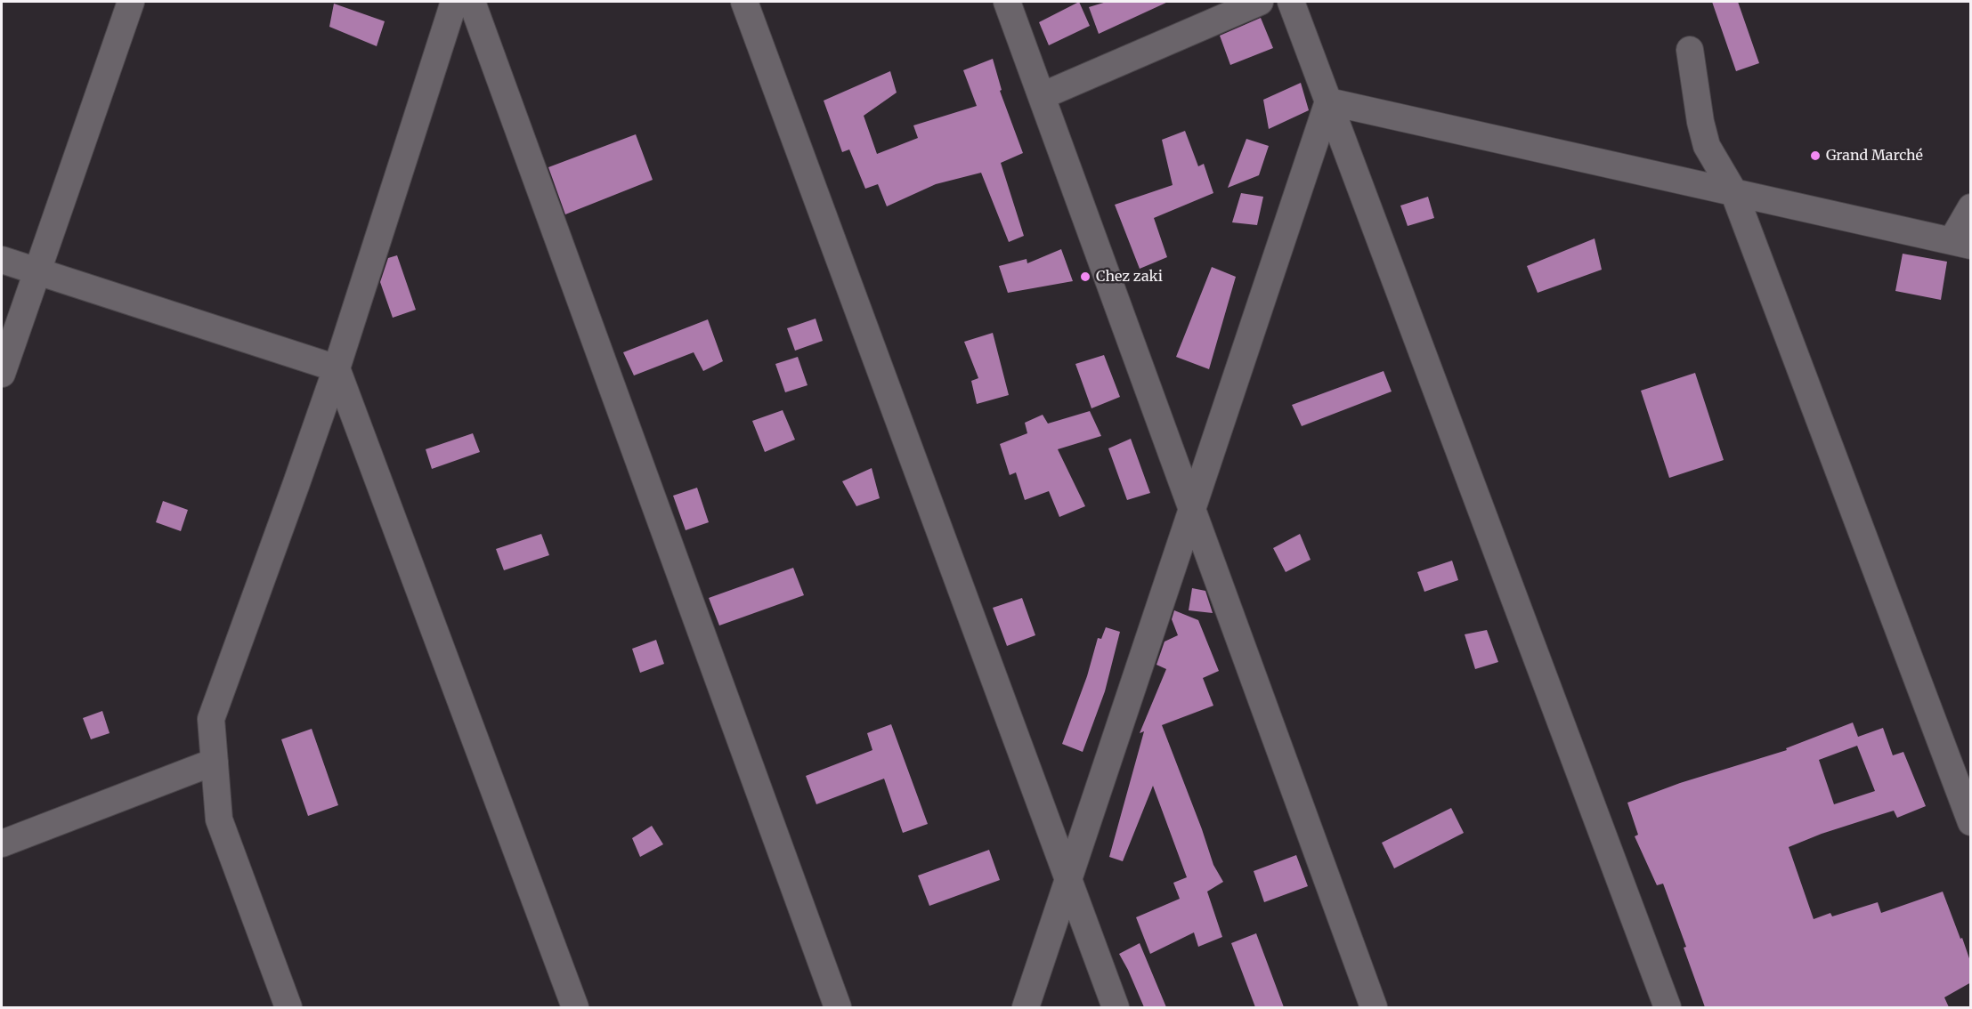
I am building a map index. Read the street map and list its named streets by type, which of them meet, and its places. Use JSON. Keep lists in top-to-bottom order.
{
  "places": ["Grand Marché", "Chez zaki"]
}
